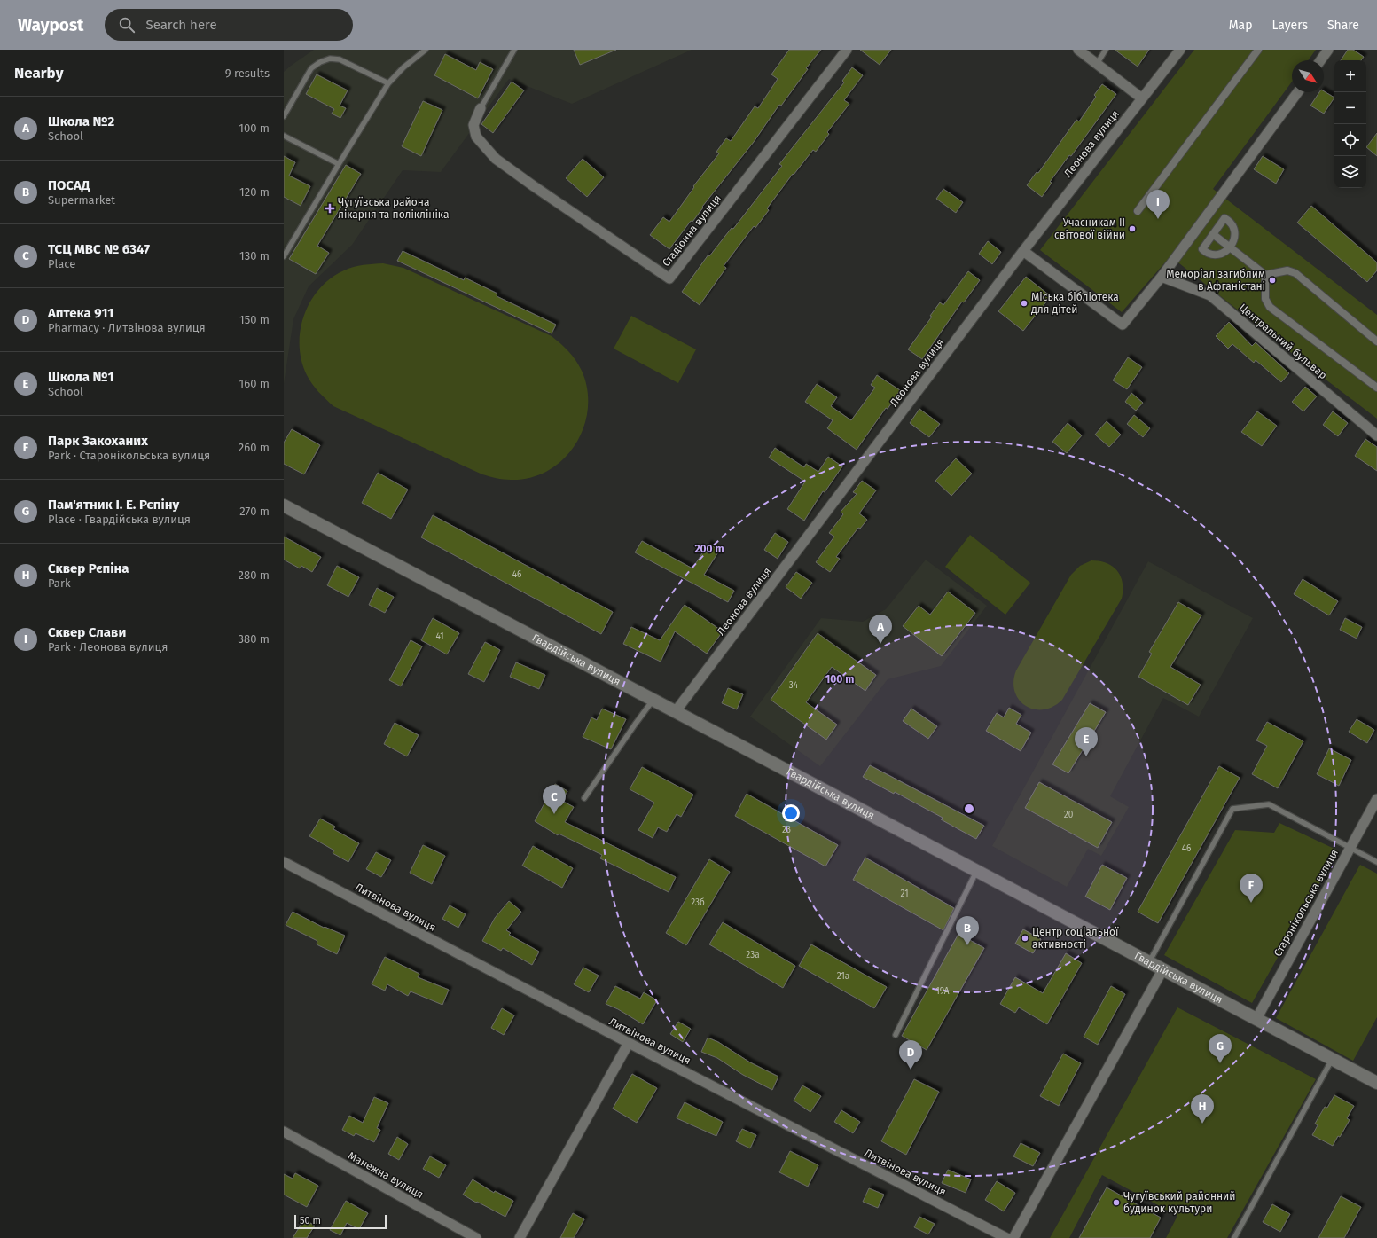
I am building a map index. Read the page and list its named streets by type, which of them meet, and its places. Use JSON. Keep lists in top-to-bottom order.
{
  "streets": {
    "street": [
      "Леонова вулиця",
      "Стадіонна вулиця",
      "Центральний бульвар",
      "Гвардійська вулиця",
      "Старонікольська вулиця",
      "Литвінова вулиця",
      "Манежна вулиця"
    ]
  },
  "crossings": [
    ["Леонова вулиця", "Гвардійська вулиця"],
    ["Гвардійська вулиця", "Старонікольська вулиця"]
  ],
  "places": {
    "health": ["Чугуївська района лікарня та поліклініка"],
    "other": [
      "Учасникам II світової війни",
      "Меморіал загиблим в Афганістані",
      "Міська бібліотека для дітей",
      "Центр соціальної активності",
      "Чугуївський районний будинок культури"
    ]
  },
  "house_numbers": [
    "46",
    "41",
    "34",
    "20",
    "23",
    "46",
    "21",
    "23б",
    "23а",
    "21а",
    "19А"
  ],
  "scale_bar": "50 m",
  "north": "bottom right",
  "page": {
    "header": "Waypost",
    "search": "Search here",
    "nav": ["Map", "Layers", "Share"],
    "heading": ["Nearby", "9 results"],
    "map_buttons": ["+", "−"],
    "list": [
      {
        "mark": "A",
        "name": "Школа №2",
        "note": "School",
        "value": "100 m"
      },
      {
        "mark": "B",
        "name": "ПОСАД",
        "note": "Supermarket",
        "value": "120 m"
      },
      {
        "mark": "C",
        "name": "ТСЦ МВС № 6347",
        "note": "Place",
        "value": "130 m"
      },
      {
        "mark": "D",
        "name": "Аптека 911",
        "note": "Pharmacy · Литвінова вулиця",
        "value": "150 m"
      },
      {
        "mark": "E",
        "name": "Школа №1",
        "note": "School",
        "value": "160 m"
      },
      {
        "mark": "F",
        "name": "Парк Закоханих",
        "note": "Park · Старонікольська вулиця",
        "value": "260 m"
      },
      {
        "mark": "G",
        "name": "Пам'ятник І. Е. Рєпіну",
        "note": "Place · Гвардійська вулиця",
        "value": "270 m"
      },
      {
        "mark": "H",
        "name": "Сквер Рєпіна",
        "note": "Park",
        "value": "280 m"
      },
      {
        "mark": "I",
        "name": "Сквер Слави",
        "note": "Park · Леонова вулиця",
        "value": "380 m"
      }
    ],
    "pins": [
      "I",
      "A",
      "E",
      "C",
      "F",
      "B",
      "G",
      "D",
      "H"
    ],
    "scale": "50 m"
  },
  "rings": ["200 m", "100 m"]
}
